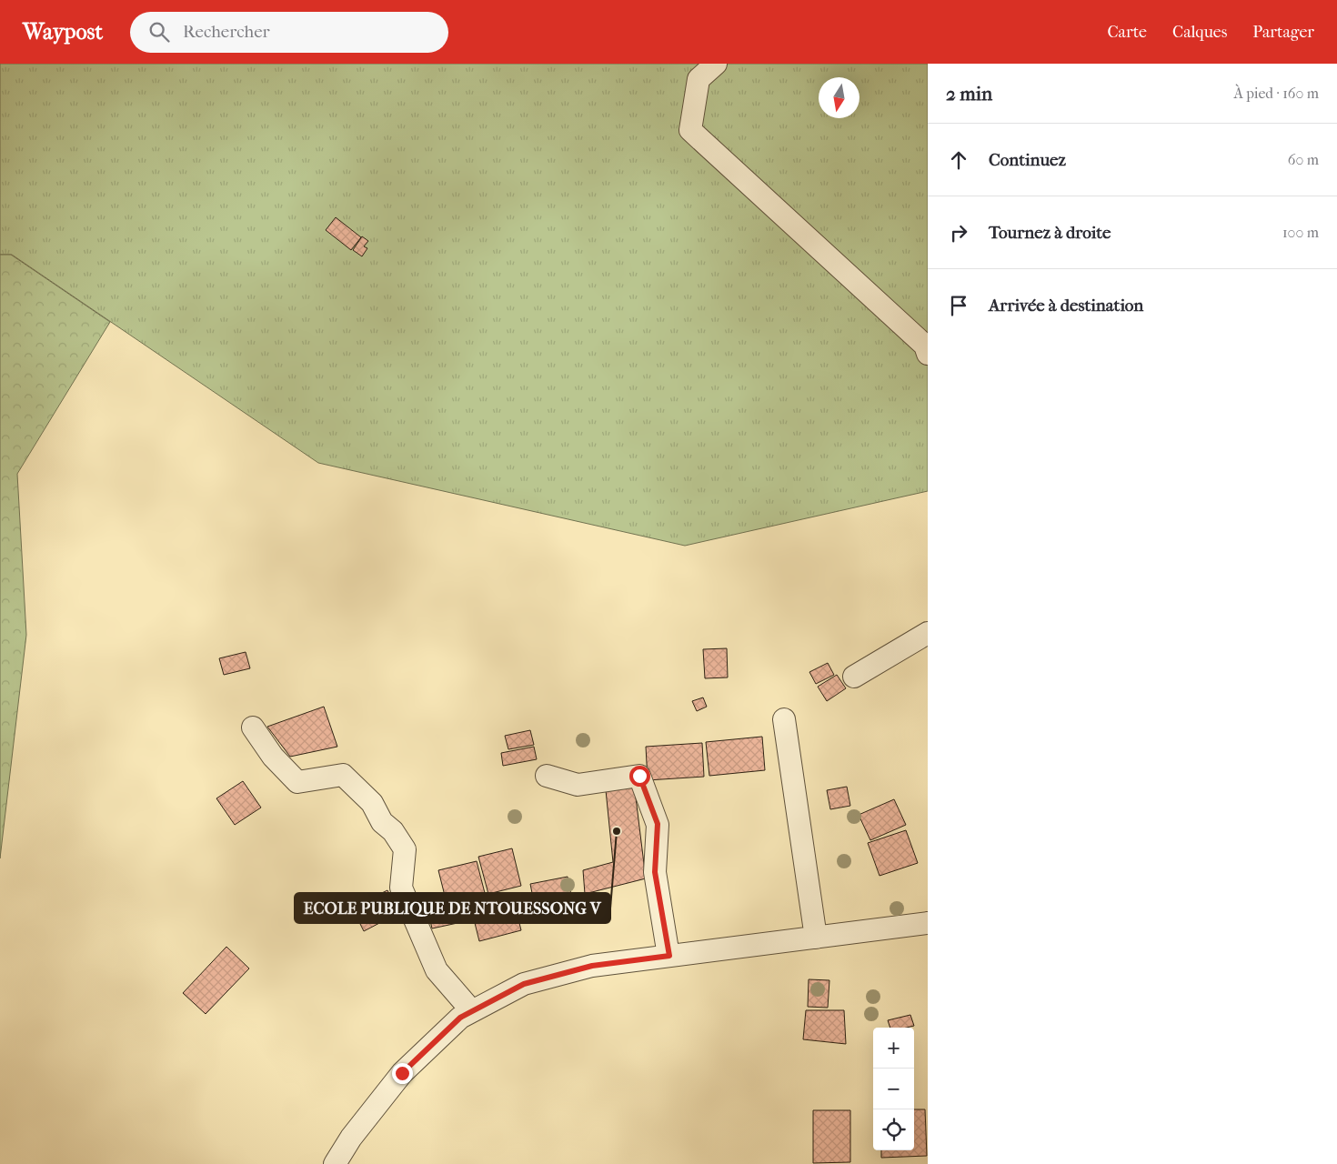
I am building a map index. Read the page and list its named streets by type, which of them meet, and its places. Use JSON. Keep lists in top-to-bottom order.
{
  "places": ["ECOLE PUBLIQUE DE NTOUESSONG V"],
  "north": "bottom",
  "page": {
    "header": "Waypost",
    "search": "Rechercher",
    "nav": ["Carte", "Calques", "Partager"],
    "heading": ["2 min", "À pied · 160 m"],
    "list": [
      ["Continuez", "60 m"],
      ["Tournez à droite", "100 m"],
      "Arrivée à destination"
    ],
    "map_buttons": ["+", "−"]
  }
}
